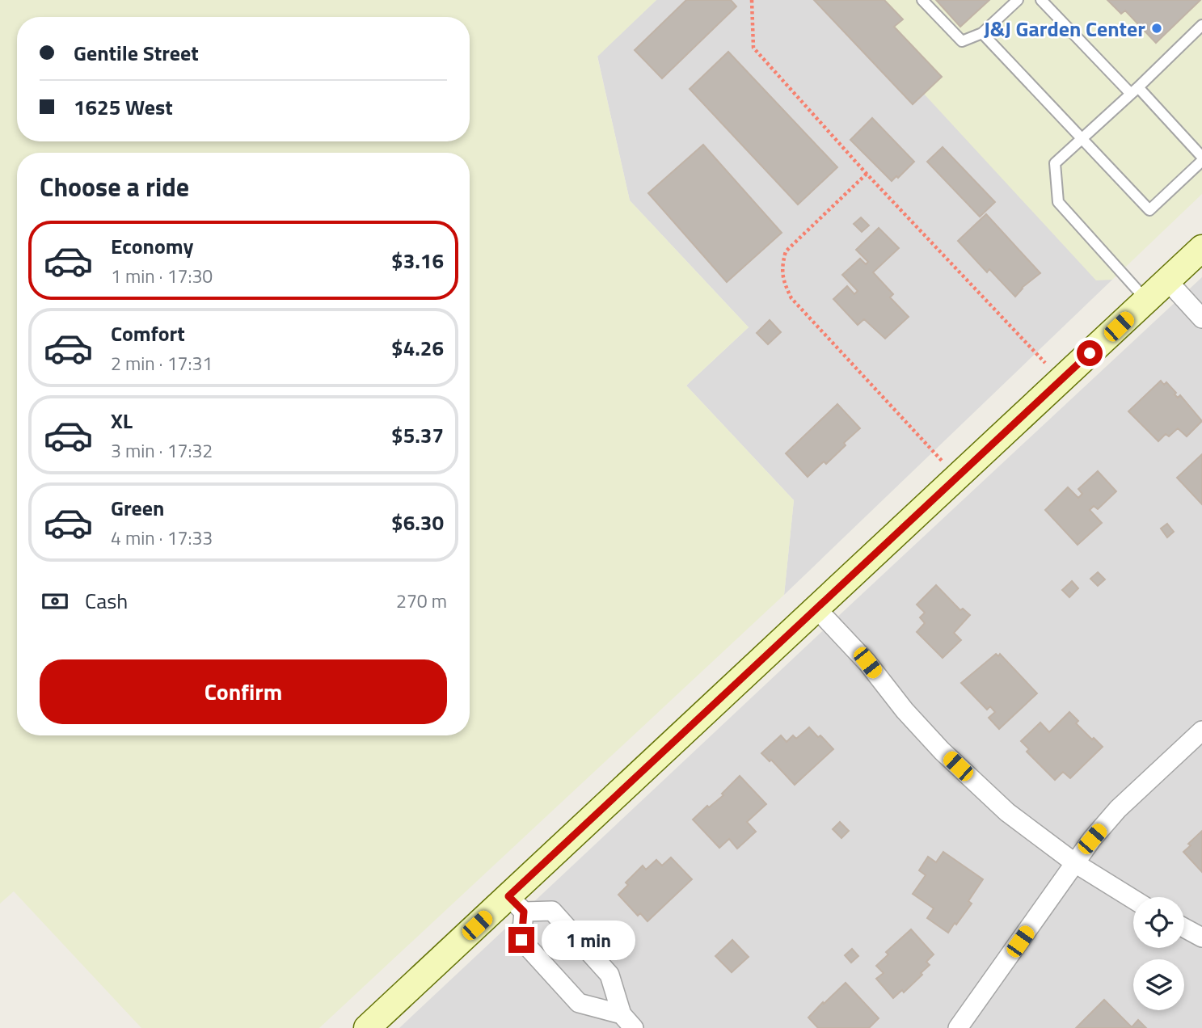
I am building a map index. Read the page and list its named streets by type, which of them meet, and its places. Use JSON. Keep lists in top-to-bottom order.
{
  "places": ["J&J Garden Center"],
  "page": {
    "banner": ["Gentile Street", "1625 West"],
    "heading": "Choose a ride",
    "list": [
      {
        "name": "Economy",
        "note": "1 min · 17:30",
        "value": "$3.16"
      },
      {
        "name": "Comfort",
        "note": "2 min · 17:31",
        "value": "$4.26"
      },
      {
        "name": "XL",
        "note": "3 min · 17:32",
        "value": "$5.37"
      },
      {
        "name": "Green",
        "note": "4 min · 17:33",
        "value": "$6.30"
      }
    ],
    "pay": ["Cash", "270 m"],
    "buttons": "Confirm",
    "bubble": "1 min"
  }
}
